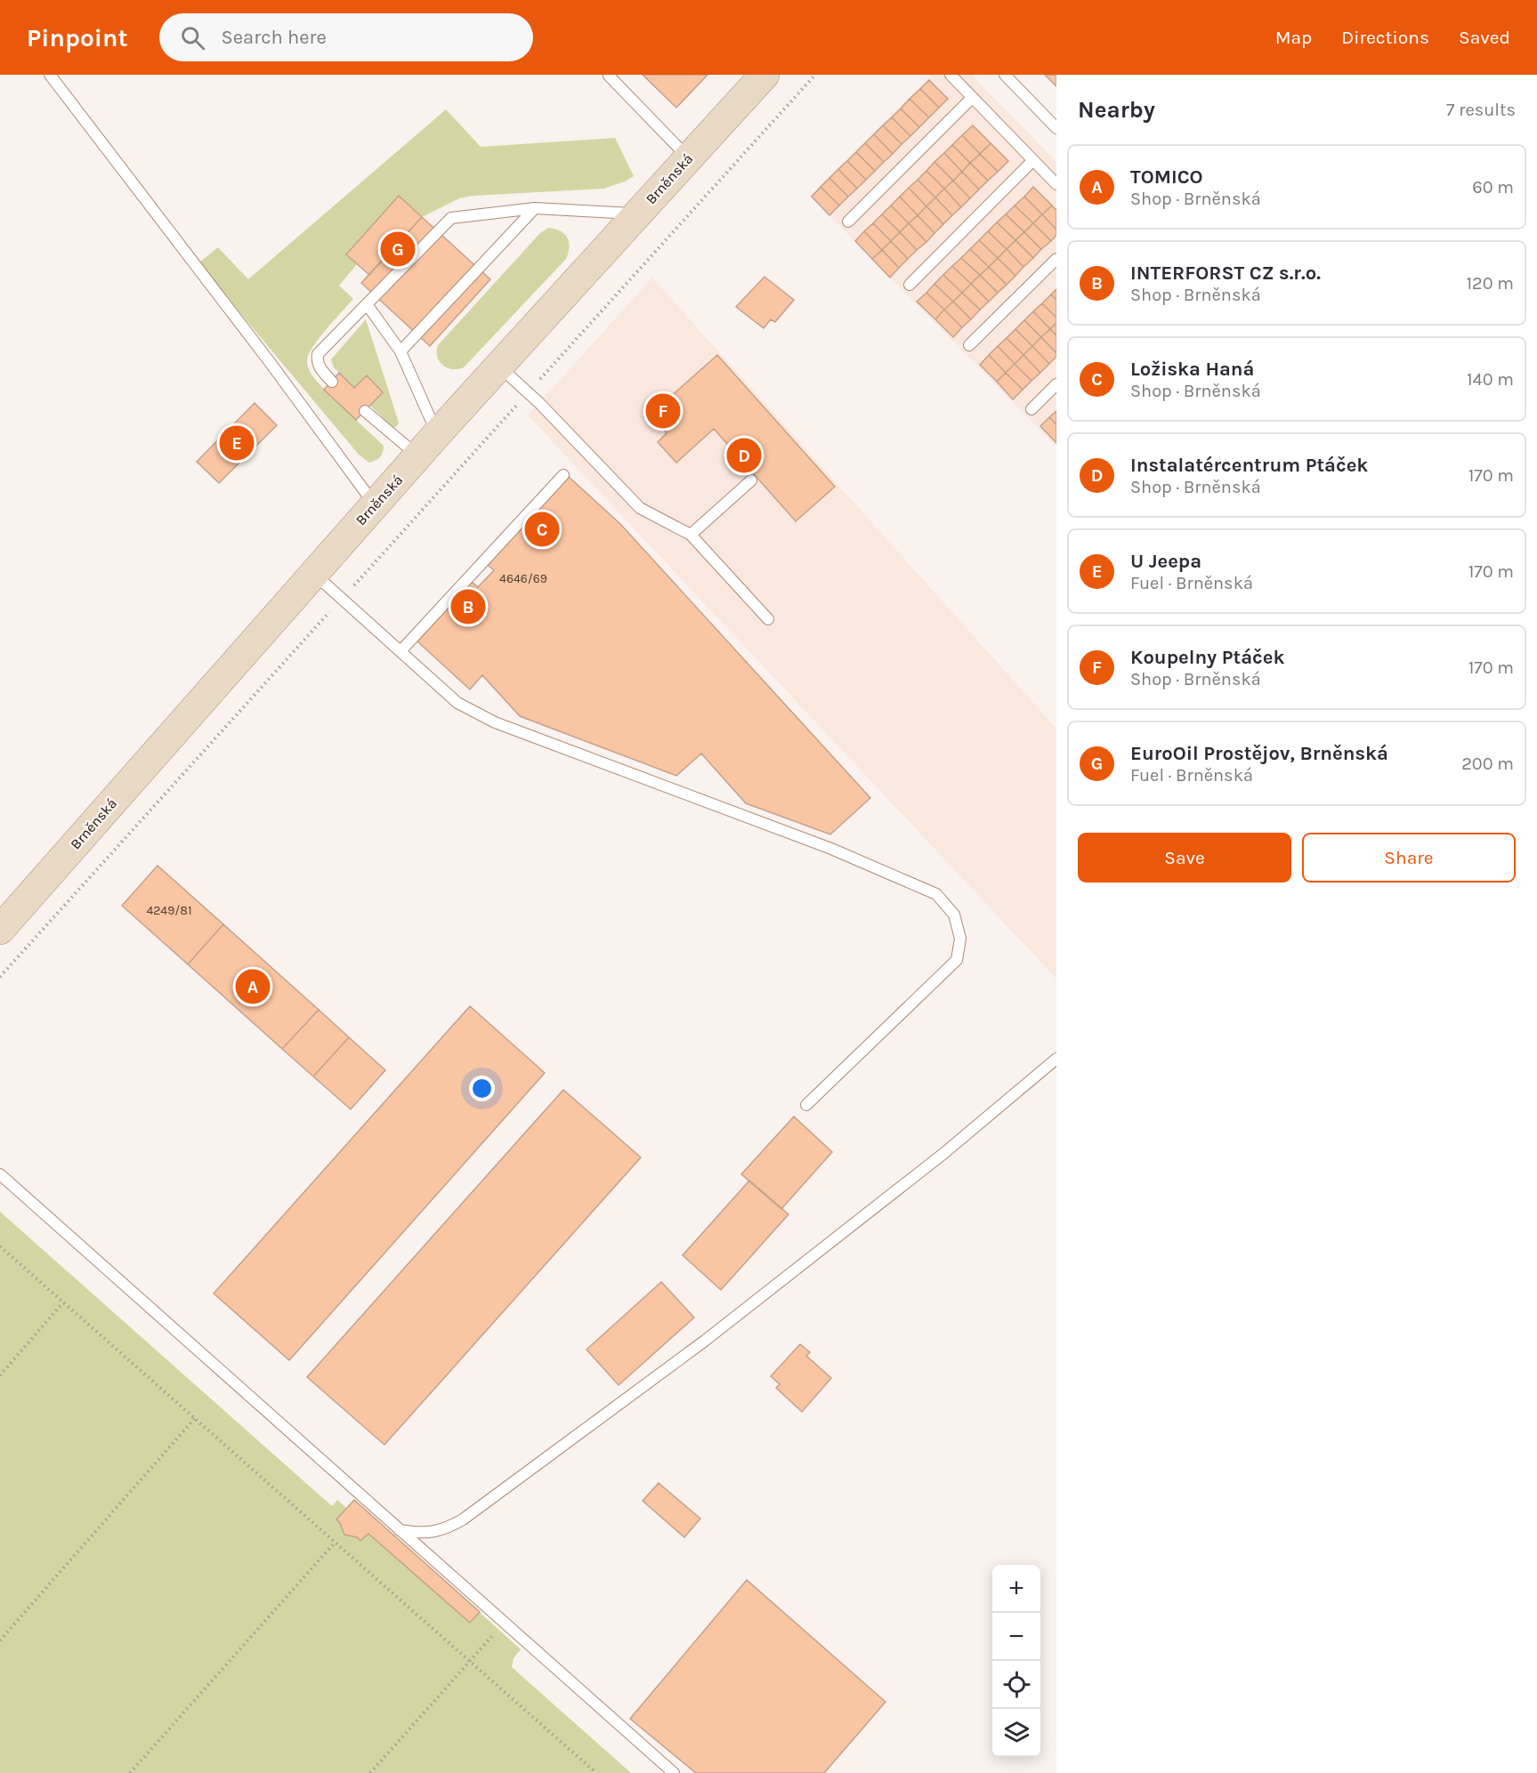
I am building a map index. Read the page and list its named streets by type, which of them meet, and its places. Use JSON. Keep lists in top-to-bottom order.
{
  "streets": {
    "main road": ["Brněnská"]
  },
  "house_numbers": ["4646/69", "4249/81"],
  "page": {
    "header": "Pinpoint",
    "search": "Search here",
    "nav": ["Map", "Directions", "Saved"],
    "heading": ["Nearby", "7 results"],
    "list": [
      {
        "mark": "A",
        "name": "TOMICO",
        "note": "Shop · Brněnská",
        "value": "60 m"
      },
      {
        "mark": "B",
        "name": "INTERFORST CZ s.r.o.",
        "note": "Shop · Brněnská",
        "value": "120 m"
      },
      {
        "mark": "C",
        "name": "Ložiska Haná",
        "note": "Shop · Brněnská",
        "value": "140 m"
      },
      {
        "mark": "D",
        "name": "Instalatércentrum Ptáček",
        "note": "Shop · Brněnská",
        "value": "170 m"
      },
      {
        "mark": "E",
        "name": "U Jeepa",
        "note": "Fuel · Brněnská",
        "value": "170 m"
      },
      {
        "mark": "F",
        "name": "Koupelny Ptáček",
        "note": "Shop · Brněnská",
        "value": "170 m"
      },
      {
        "mark": "G",
        "name": "EuroOil Prostějov, Brněnská",
        "note": "Fuel · Brněnská",
        "value": "200 m"
      }
    ],
    "pins": [
      "G",
      "F",
      "E",
      "D",
      "C",
      "B",
      "A"
    ],
    "buttons": ["Save", "Share"],
    "map_buttons": ["+", "−"]
  }
}
